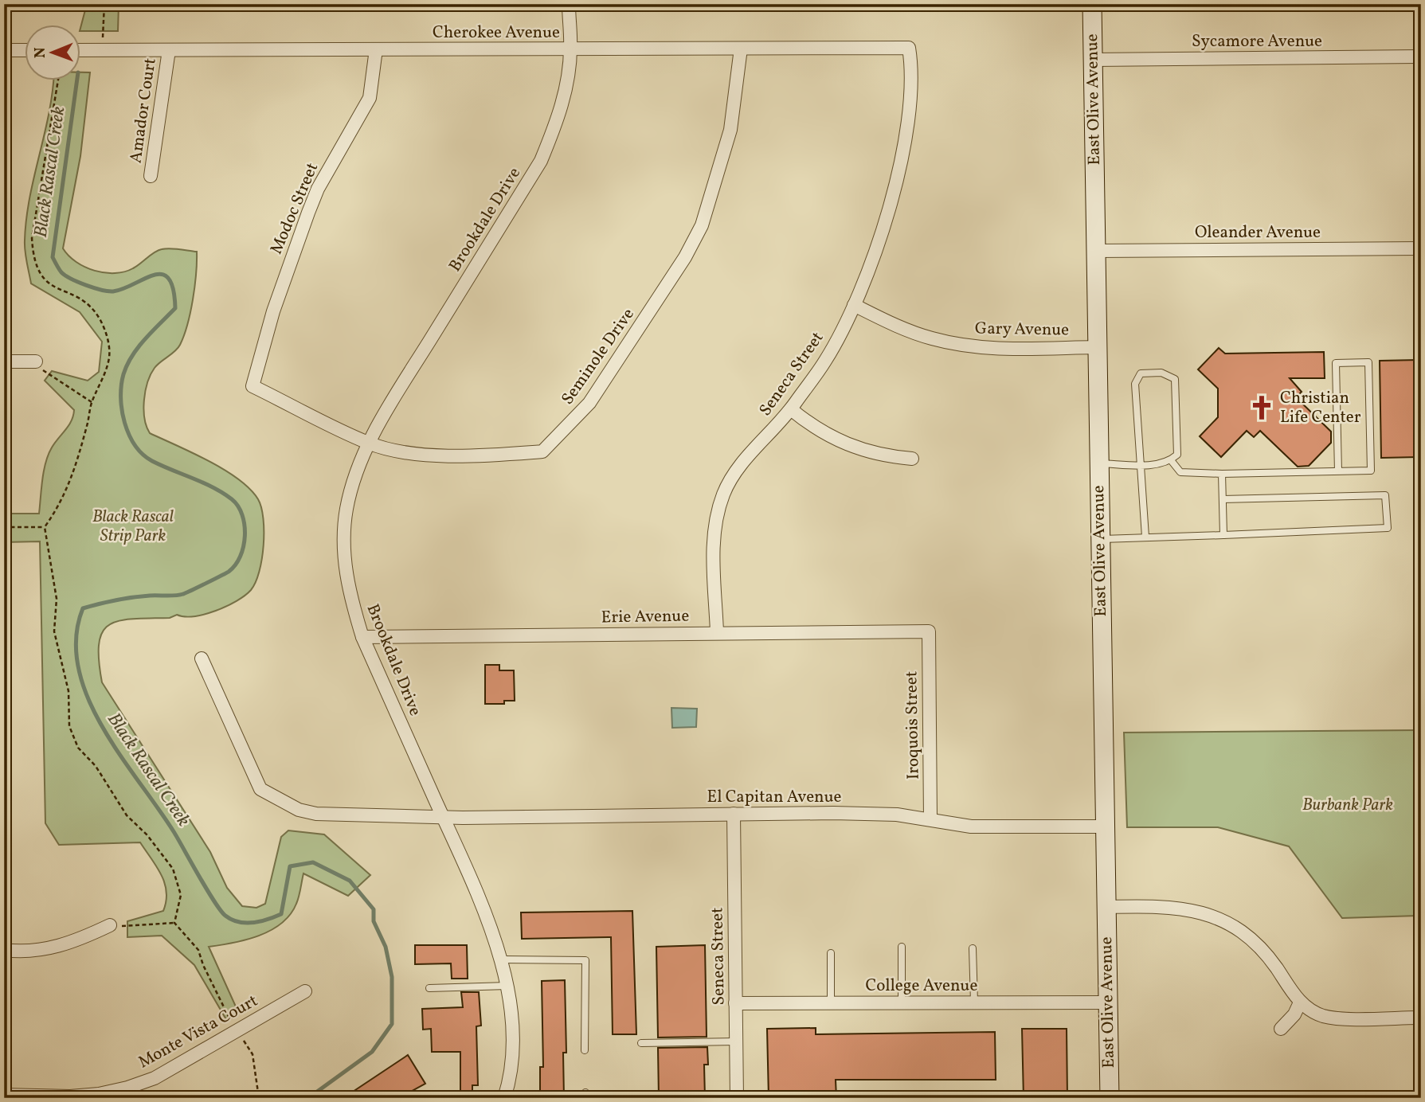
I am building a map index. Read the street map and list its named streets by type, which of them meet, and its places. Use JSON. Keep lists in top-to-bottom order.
{
  "streets": {
    "main road": ["East Olive Avenue"],
    "street": [
      "Cherokee Avenue",
      "Sycamore Avenue",
      "Amador Court",
      "Modoc Street",
      "Brookdale Drive",
      "Oleander Avenue",
      "Gary Avenue",
      "Seminole Drive",
      "Seneca Street",
      "Erie Avenue",
      "Iroquois Street",
      "El Capitan Avenue",
      "College Avenue",
      "Monte Vista Court"
    ]
  },
  "crossings": [
    ["Cherokee Avenue", "Amador Court"],
    ["Cherokee Avenue", "Modoc Street"],
    ["Cherokee Avenue", "Brookdale Drive"],
    ["Cherokee Avenue", "Seminole Drive"],
    ["Cherokee Avenue", "Seneca Street"],
    ["Sycamore Avenue", "East Olive Avenue"],
    ["East Olive Avenue", "Oleander Avenue"],
    ["East Olive Avenue", "Gary Avenue"],
    ["East Olive Avenue", "El Capitan Avenue"],
    ["East Olive Avenue", "College Avenue"],
    ["Modoc Street", "Seminole Drive"],
    ["Brookdale Drive", "Seminole Drive"],
    ["Brookdale Drive", "Erie Avenue"],
    ["Brookdale Drive", "El Capitan Avenue"],
    ["Gary Avenue", "Seneca Street"],
    ["Seneca Street", "Erie Avenue"],
    ["Seneca Street", "El Capitan Avenue"],
    ["Seneca Street", "College Avenue"],
    ["Erie Avenue", "Iroquois Street"],
    ["Iroquois Street", "El Capitan Avenue"]
  ],
  "water": ["Black Rascal Creek"],
  "parks": ["Black Rascal Strip Park", "Burbank Park"],
  "places": {
    "church": ["Christian Life Center"]
  },
  "north": "left"
}
